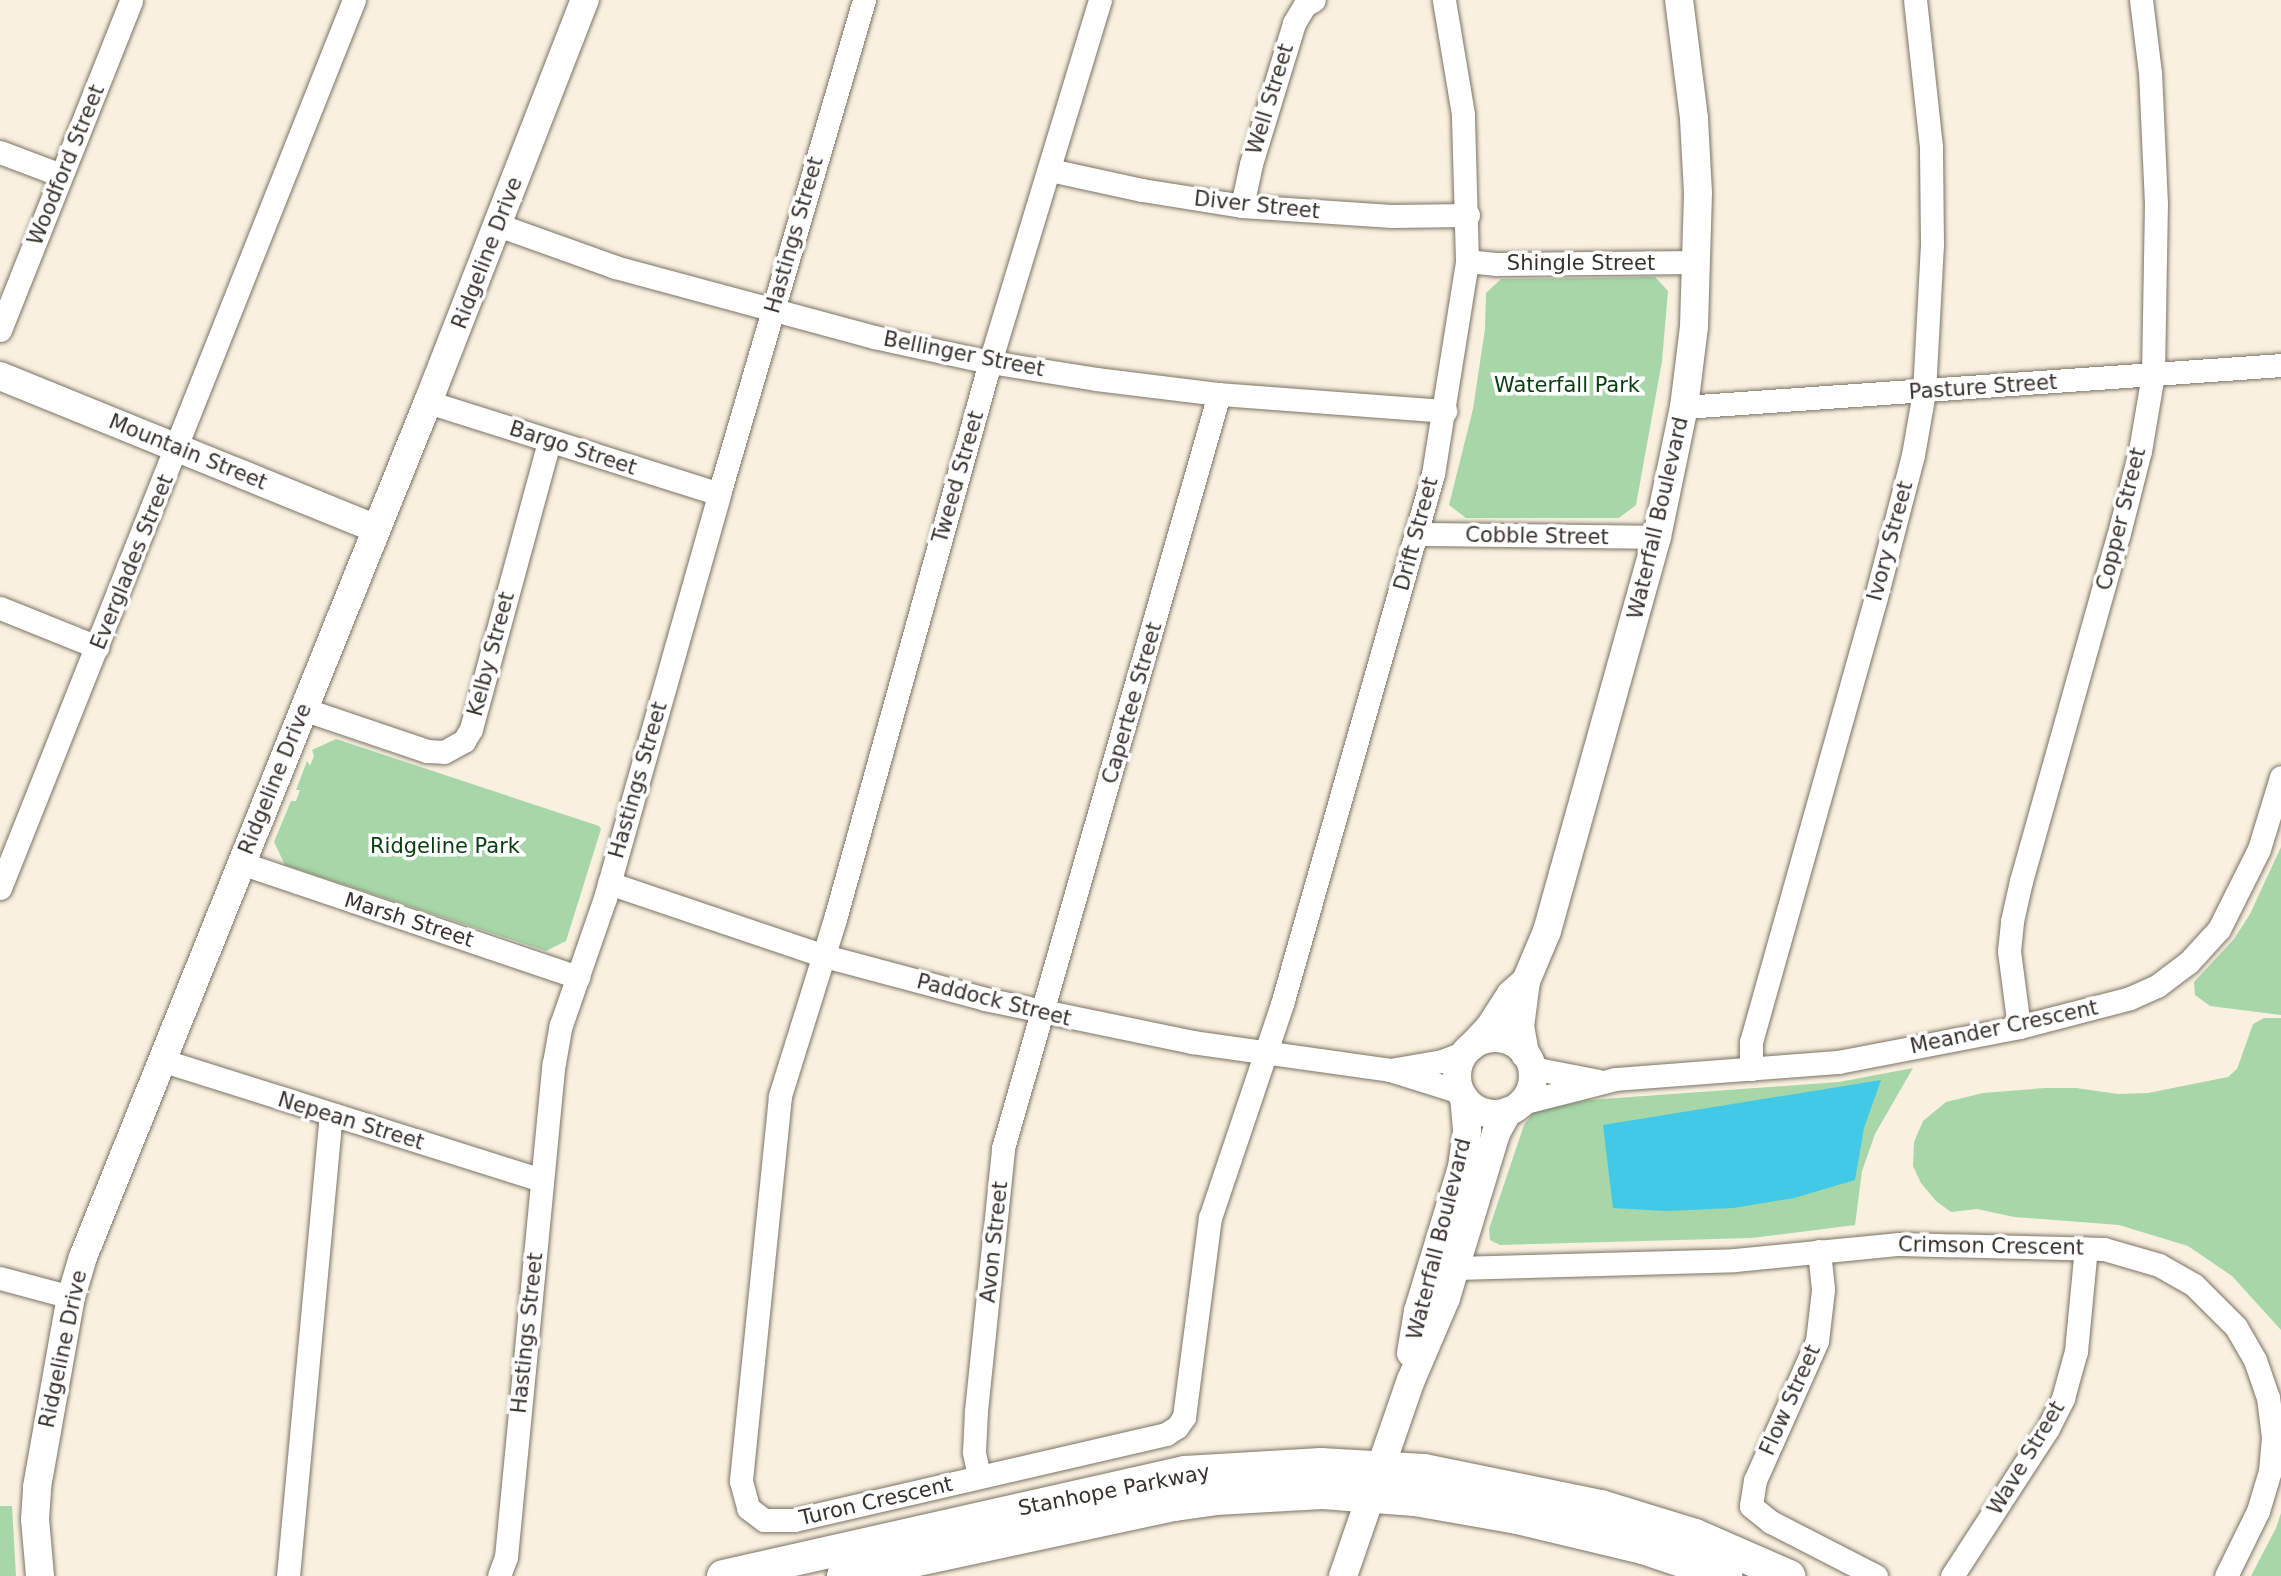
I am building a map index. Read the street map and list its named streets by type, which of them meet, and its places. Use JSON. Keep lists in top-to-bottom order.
{
  "streets": {
    "main road": ["Stanhope Parkway"],
    "street": [
      "Well Street",
      "Woodford Street",
      "Diver Street",
      "Hastings Street",
      "Ridgeline Drive",
      "Shingle Street",
      "Bellinger Street",
      "Pasture Street",
      "Bargo Street",
      "Mountain Street",
      "Tweed Street",
      "Waterfall Boulevard",
      "Copper Street",
      "Drift Street",
      "Cobble Street",
      "Ivory Street",
      "Everglades Street",
      "Kelby Street",
      "Capertee Street",
      "Marsh Street",
      "Paddock Street",
      "Meander Crescent",
      "Nepean Street",
      "Avon Street",
      "Crimson Crescent",
      "Flow Street",
      "Wave Street",
      "Turon Crescent"
    ]
  },
  "crossings": [
    ["Well Street", "Diver Street"],
    ["Diver Street", "Tweed Street"],
    ["Diver Street", "Drift Street"],
    ["Hastings Street", "Bellinger Street"],
    ["Hastings Street", "Bargo Street"],
    ["Hastings Street", "Marsh Street"],
    ["Hastings Street", "Paddock Street"],
    ["Hastings Street", "Nepean Street"],
    ["Ridgeline Drive", "Bellinger Street"],
    ["Ridgeline Drive", "Bargo Street"],
    ["Ridgeline Drive", "Mountain Street"],
    ["Ridgeline Drive", "Kelby Street"],
    ["Ridgeline Drive", "Marsh Street"],
    ["Ridgeline Drive", "Nepean Street"],
    ["Shingle Street", "Waterfall Boulevard"],
    ["Shingle Street", "Drift Street"],
    ["Bellinger Street", "Tweed Street"],
    ["Bellinger Street", "Drift Street"],
    ["Bellinger Street", "Capertee Street"],
    ["Pasture Street", "Waterfall Boulevard"],
    ["Pasture Street", "Copper Street"],
    ["Pasture Street", "Ivory Street"],
    ["Bargo Street", "Kelby Street"],
    ["Mountain Street", "Everglades Street"],
    ["Tweed Street", "Paddock Street"],
    ["Tweed Street", "Turon Crescent"],
    ["Waterfall Boulevard", "Cobble Street"],
    ["Waterfall Boulevard", "Paddock Street"],
    ["Waterfall Boulevard", "Meander Crescent"],
    ["Waterfall Boulevard", "Crimson Crescent"],
    ["Waterfall Boulevard", "Stanhope Parkway"],
    ["Copper Street", "Meander Crescent"],
    ["Drift Street", "Cobble Street"],
    ["Drift Street", "Paddock Street"],
    ["Drift Street", "Turon Crescent"],
    ["Ivory Street", "Meander Crescent"],
    ["Capertee Street", "Paddock Street"],
    ["Capertee Street", "Avon Street"],
    ["Paddock Street", "Meander Crescent"],
    ["Paddock Street", "Avon Street"],
    ["Paddock Street", "Turon Crescent"],
    ["Avon Street", "Turon Crescent"],
    ["Crimson Crescent", "Flow Street"],
    ["Crimson Crescent", "Wave Street"]
  ],
  "parks": ["Waterfall Park", "Ridgeline Park"]
}
